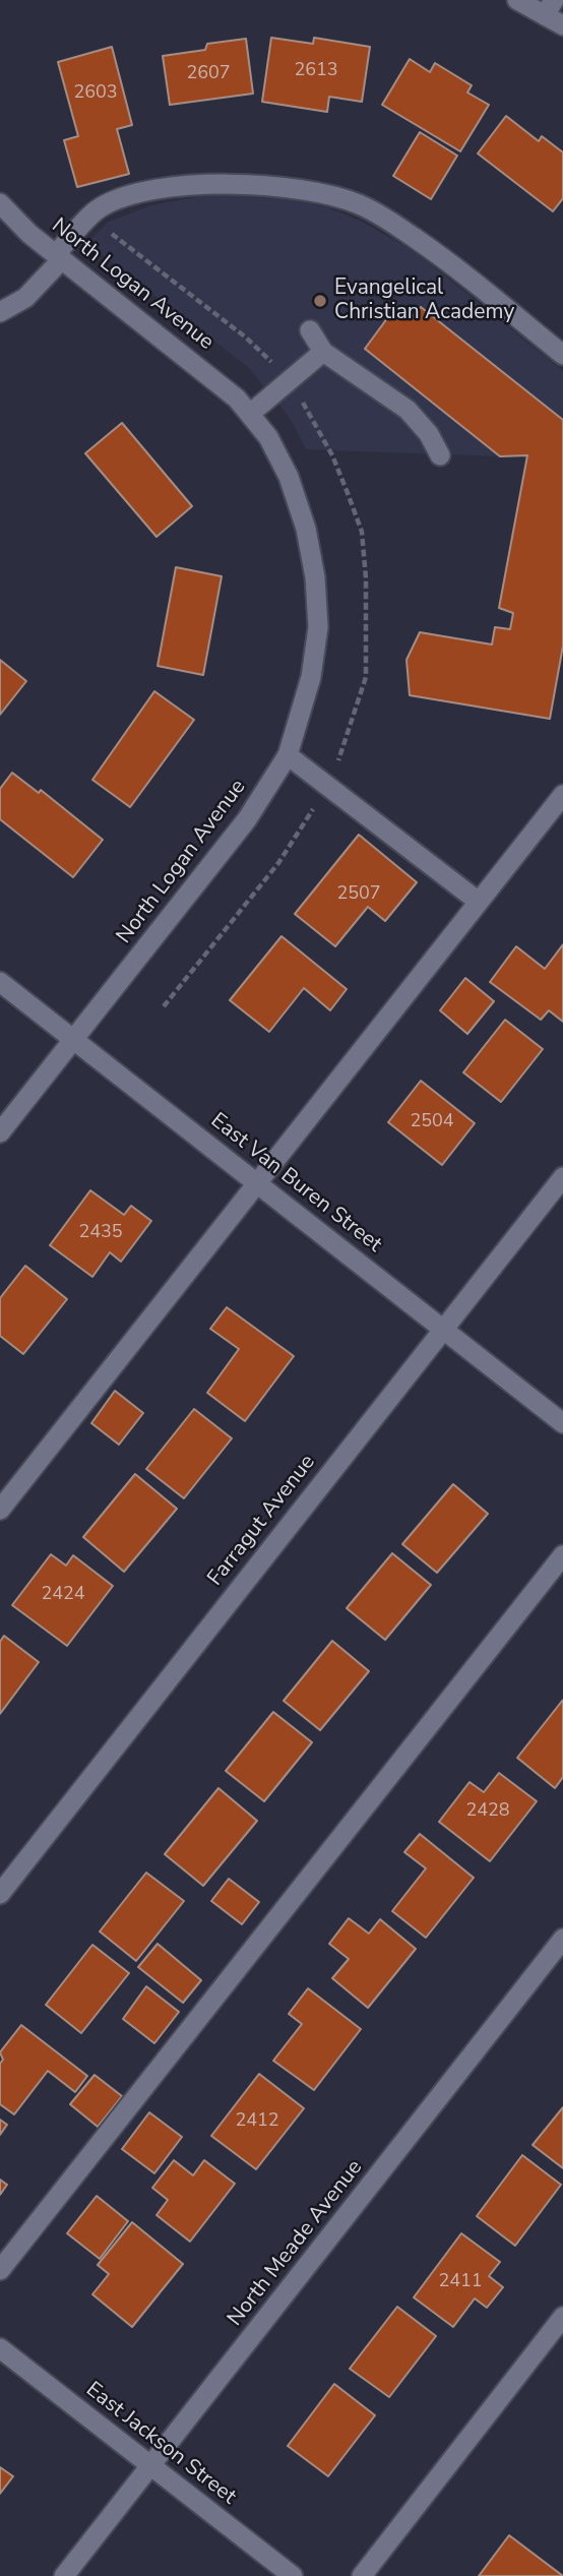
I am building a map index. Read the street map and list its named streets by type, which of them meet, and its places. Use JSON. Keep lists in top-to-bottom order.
{
  "streets": {
    "street": [
      "North Logan Avenue",
      "East Van Buren Street",
      "Farragut Avenue",
      "North Meade Avenue",
      "East Jackson Street"
    ]
  },
  "crossings": [
    ["North Logan Avenue", "East Van Buren Street"],
    ["East Van Buren Street", "Farragut Avenue"],
    ["North Meade Avenue", "East Jackson Street"]
  ],
  "places": ["Evangelical Christian Academy"],
  "house_numbers": [
    "2613",
    "2607",
    "2603",
    "2507",
    "2504",
    "2435",
    "2424",
    "2428",
    "2412",
    "2411"
  ]
}
